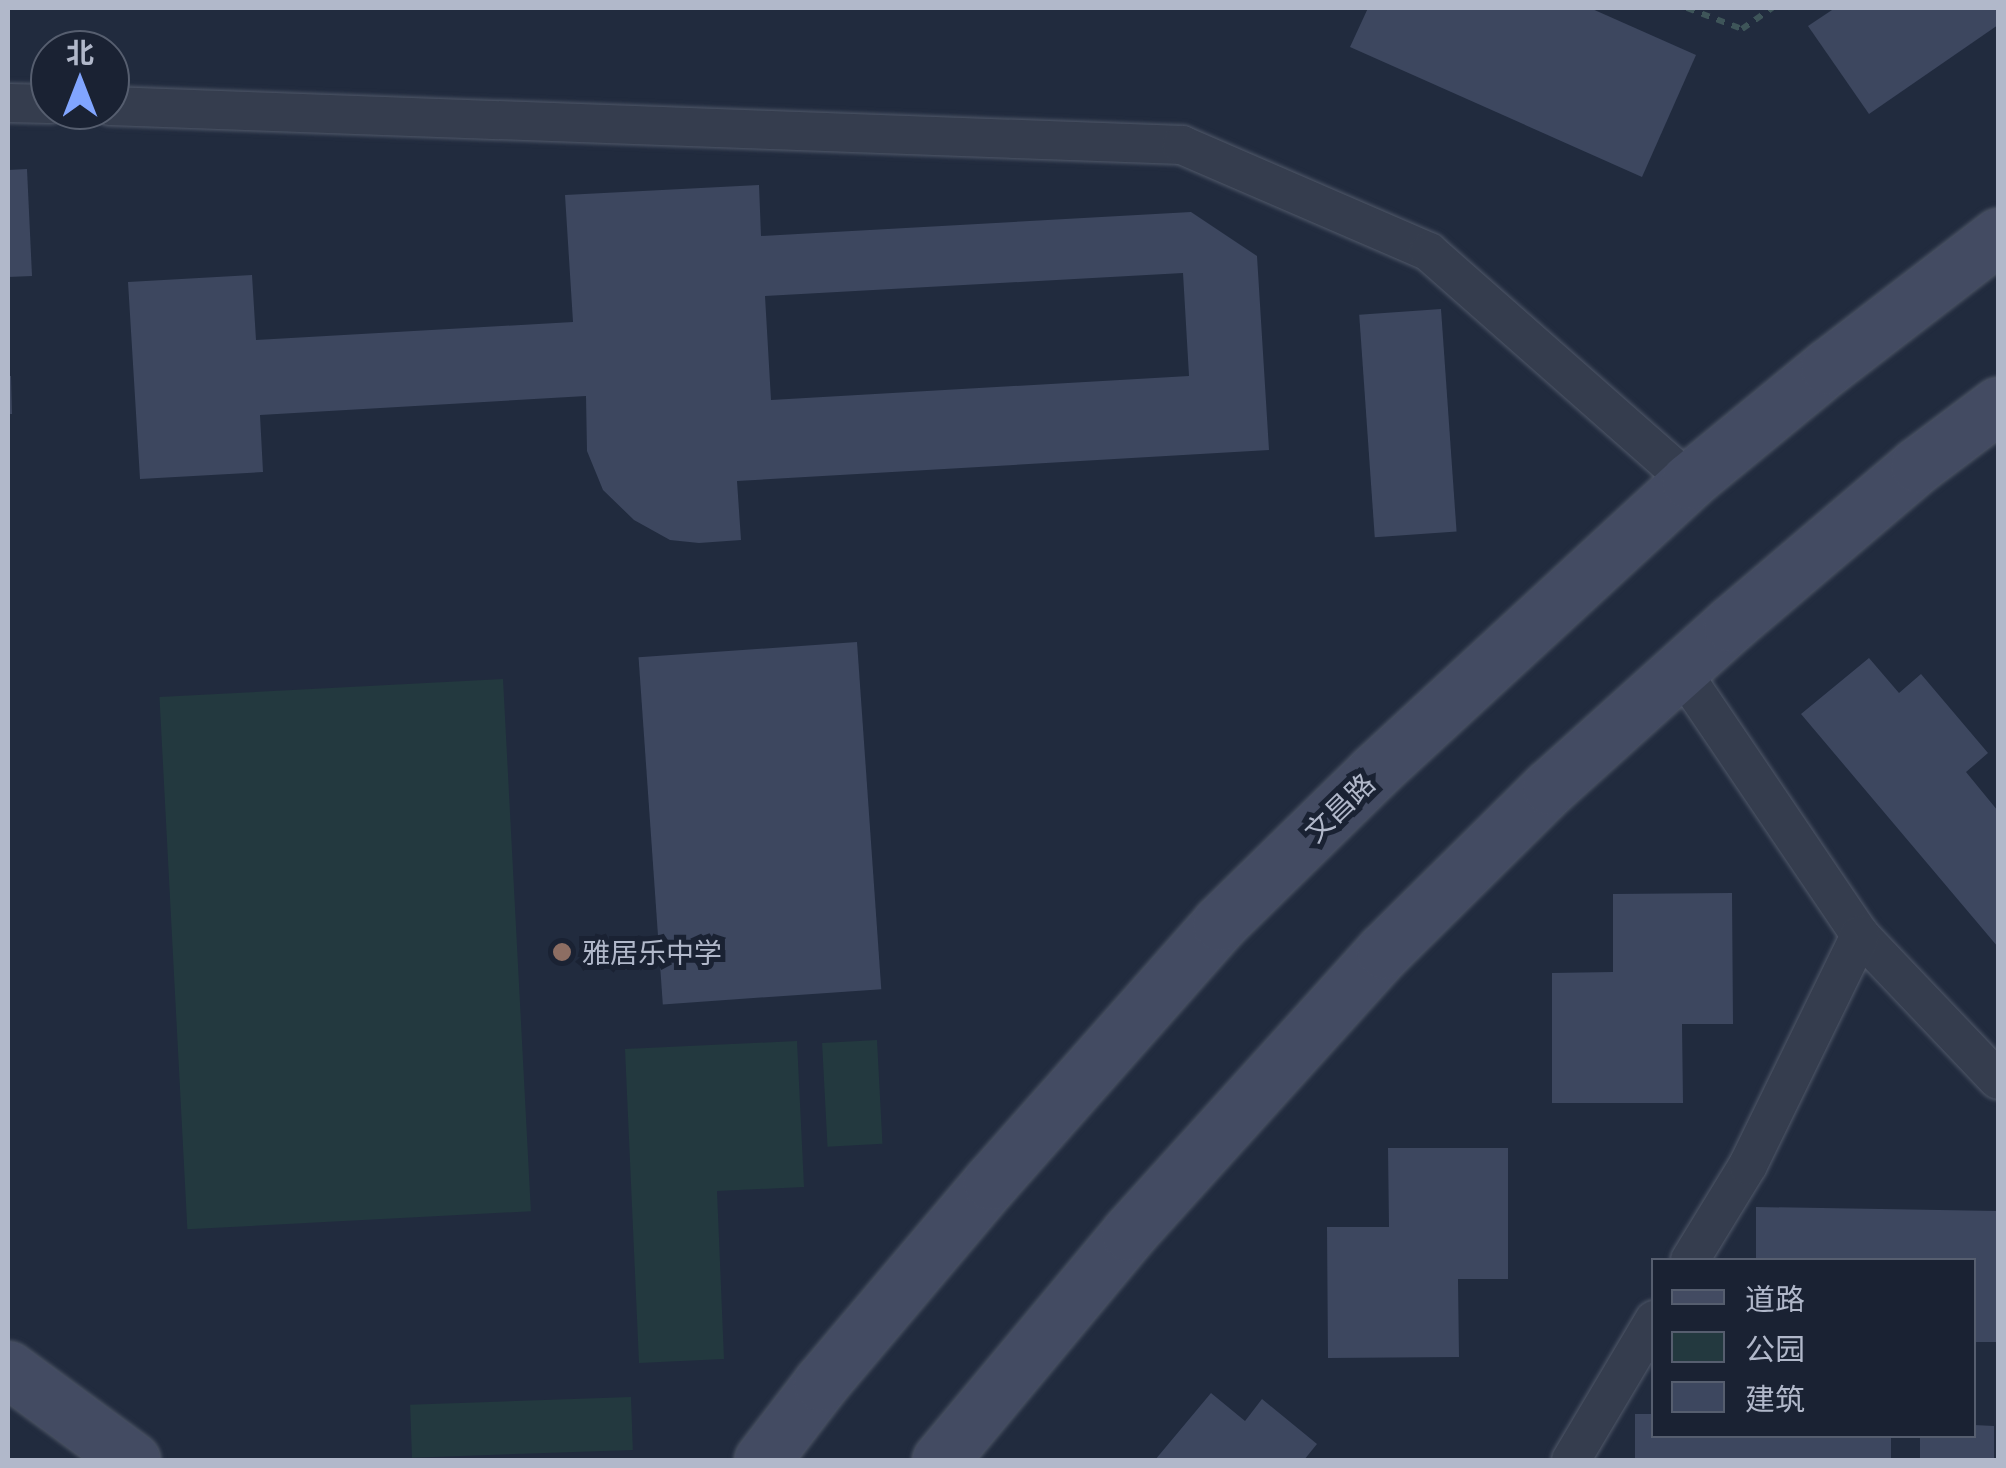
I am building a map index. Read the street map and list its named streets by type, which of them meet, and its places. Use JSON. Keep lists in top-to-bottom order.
{
  "streets": {
    "street": ["文昌路"]
  },
  "places": ["雅居乐中学"],
  "legend": ["道路", "公园", "建筑"],
  "north": "top"
}
